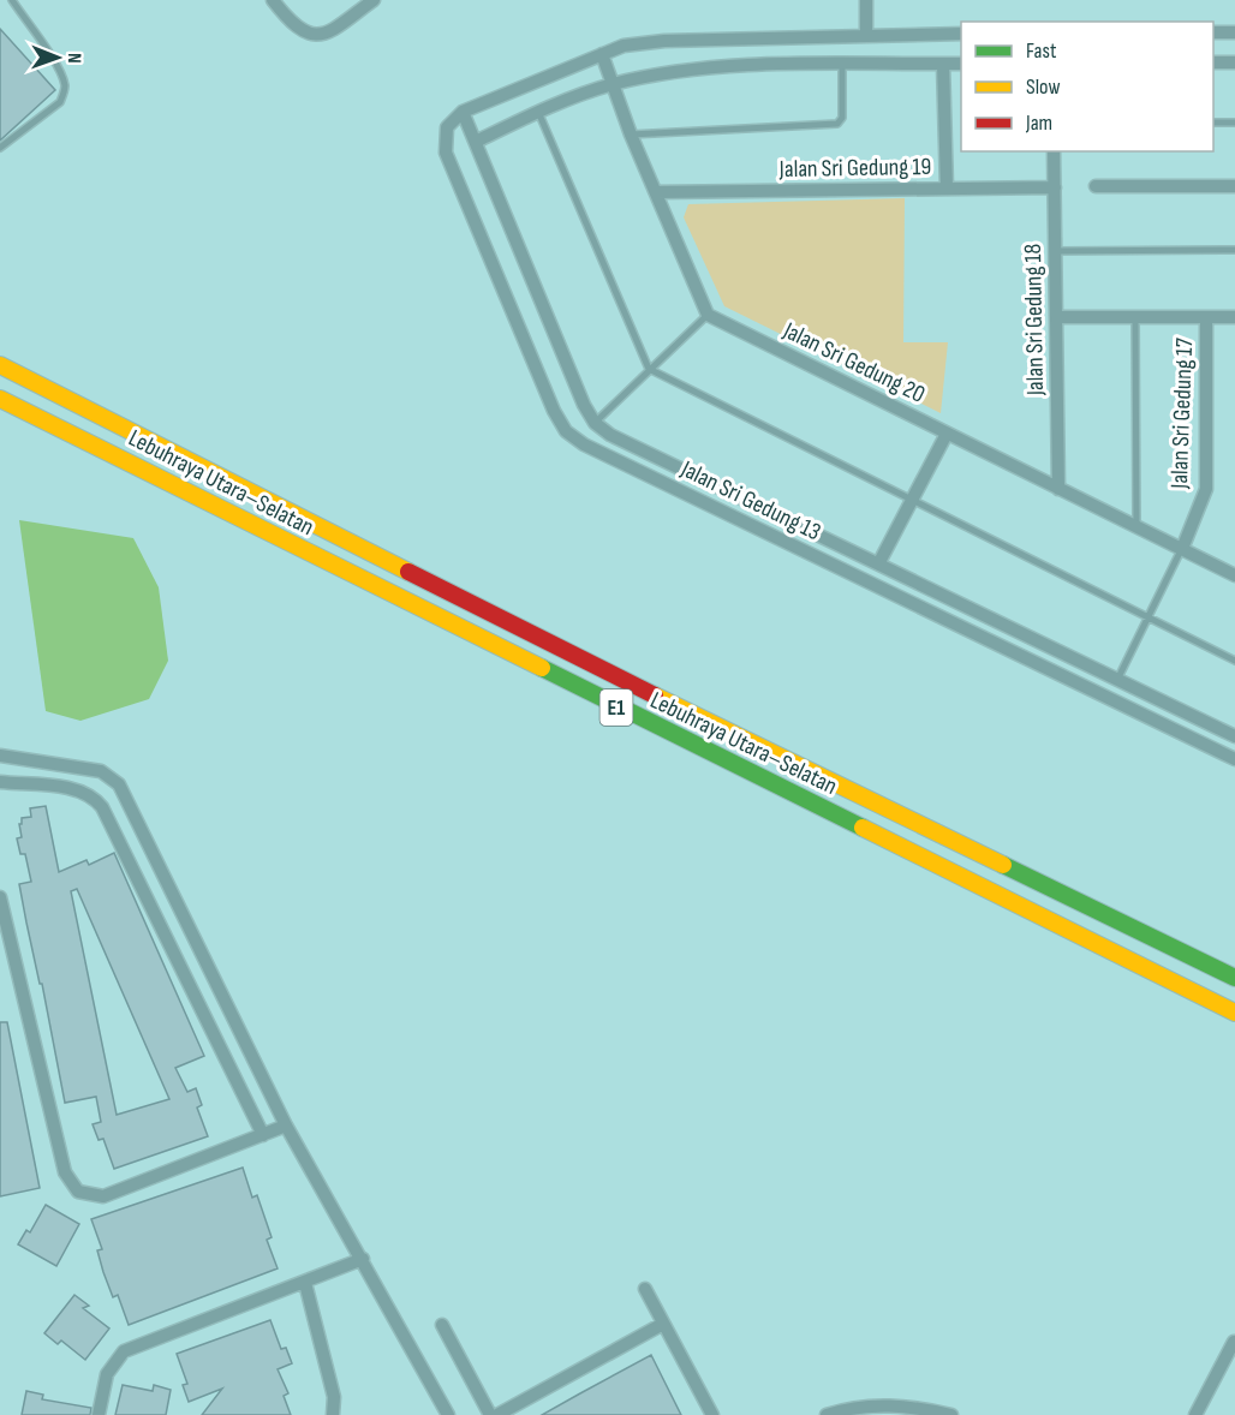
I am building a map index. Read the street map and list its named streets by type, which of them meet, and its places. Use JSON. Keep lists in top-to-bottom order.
{
  "streets": {
    "highway": ["Lebuhraya Utara–Selatan", "E1"],
    "street": [
      "Jalan Sri Gedung 19",
      "Jalan Sri Gedung 18",
      "Jalan Sri Gedung 20",
      "Jalan Sri Gedung 17",
      "Jalan Sri Gedung 13"
    ]
  },
  "crossings": [
    ["Jalan Sri Gedung 19", "Jalan Sri Gedung 18"],
    ["Jalan Sri Gedung 18", "Jalan Sri Gedung 20"],
    ["Jalan Sri Gedung 20", "Jalan Sri Gedung 17"]
  ],
  "legend": ["Fast", "Slow", "Jam"],
  "north": "right"
}
